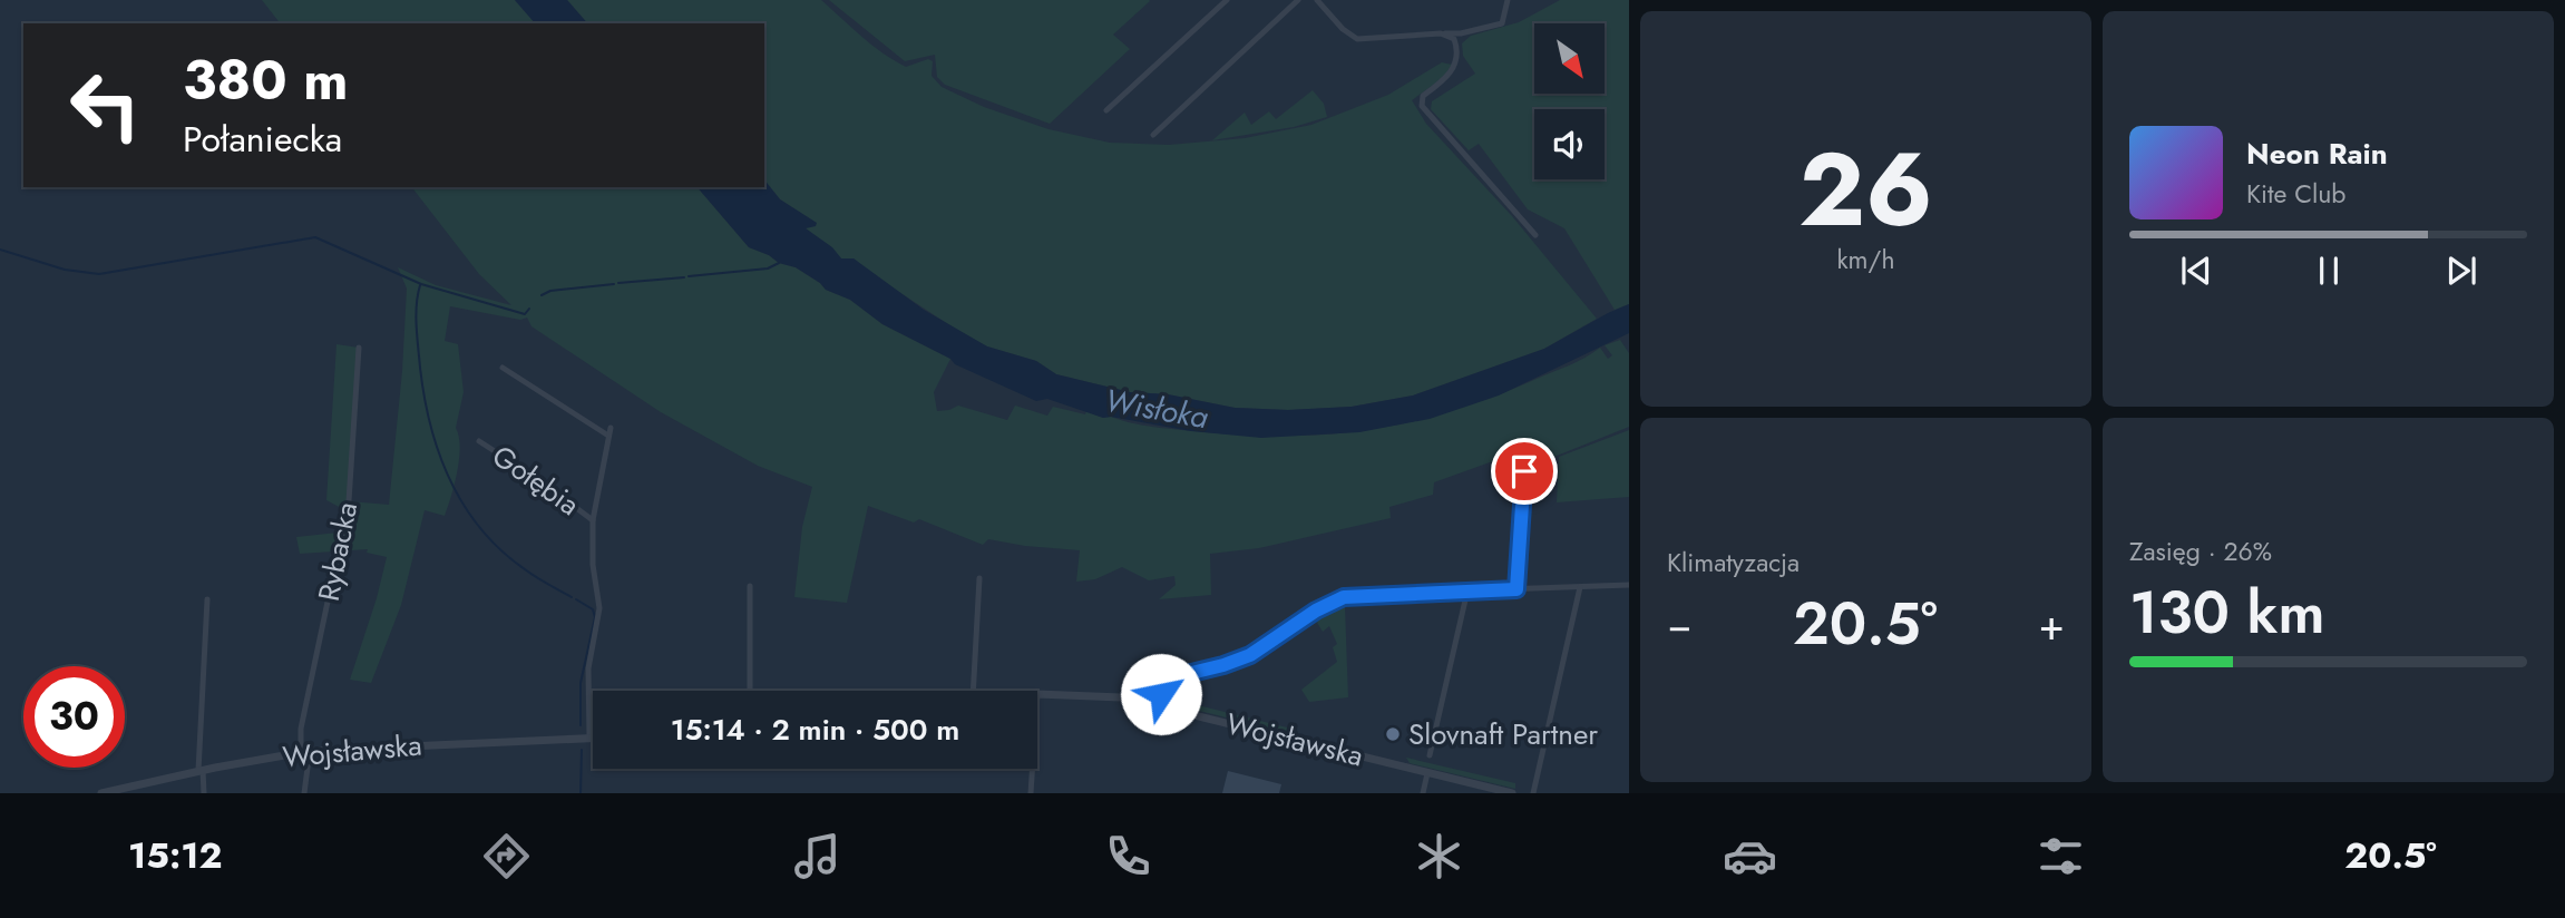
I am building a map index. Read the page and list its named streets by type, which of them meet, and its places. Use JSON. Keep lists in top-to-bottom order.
{
  "streets": {
    "street": ["Gołębia", "Rybacka", "Wojsławska"]
  },
  "crossings": [
    ["Gołębia", "Wojsławska"],
    ["Rybacka", "Wojsławska"]
  ],
  "water": ["Wisłoka"],
  "places": ["Slovnaft Partner"],
  "north": "bottom right",
  "page": {
    "tile": [
      ["26", "km/h"],
      "Klimatyzacja",
      ["Zasięg · 26%", "130 km"]
    ],
    "turn": ["380 m", "Połaniecka"],
    "song": ["Neon Rain", "Kite Club"],
    "heat": ["−", "20.5°", "+"],
    "limit": "30",
    "trip": "15:14 · 2 min · 500 m",
    "tabs": ["15:12", "20.5°"]
  }
}
